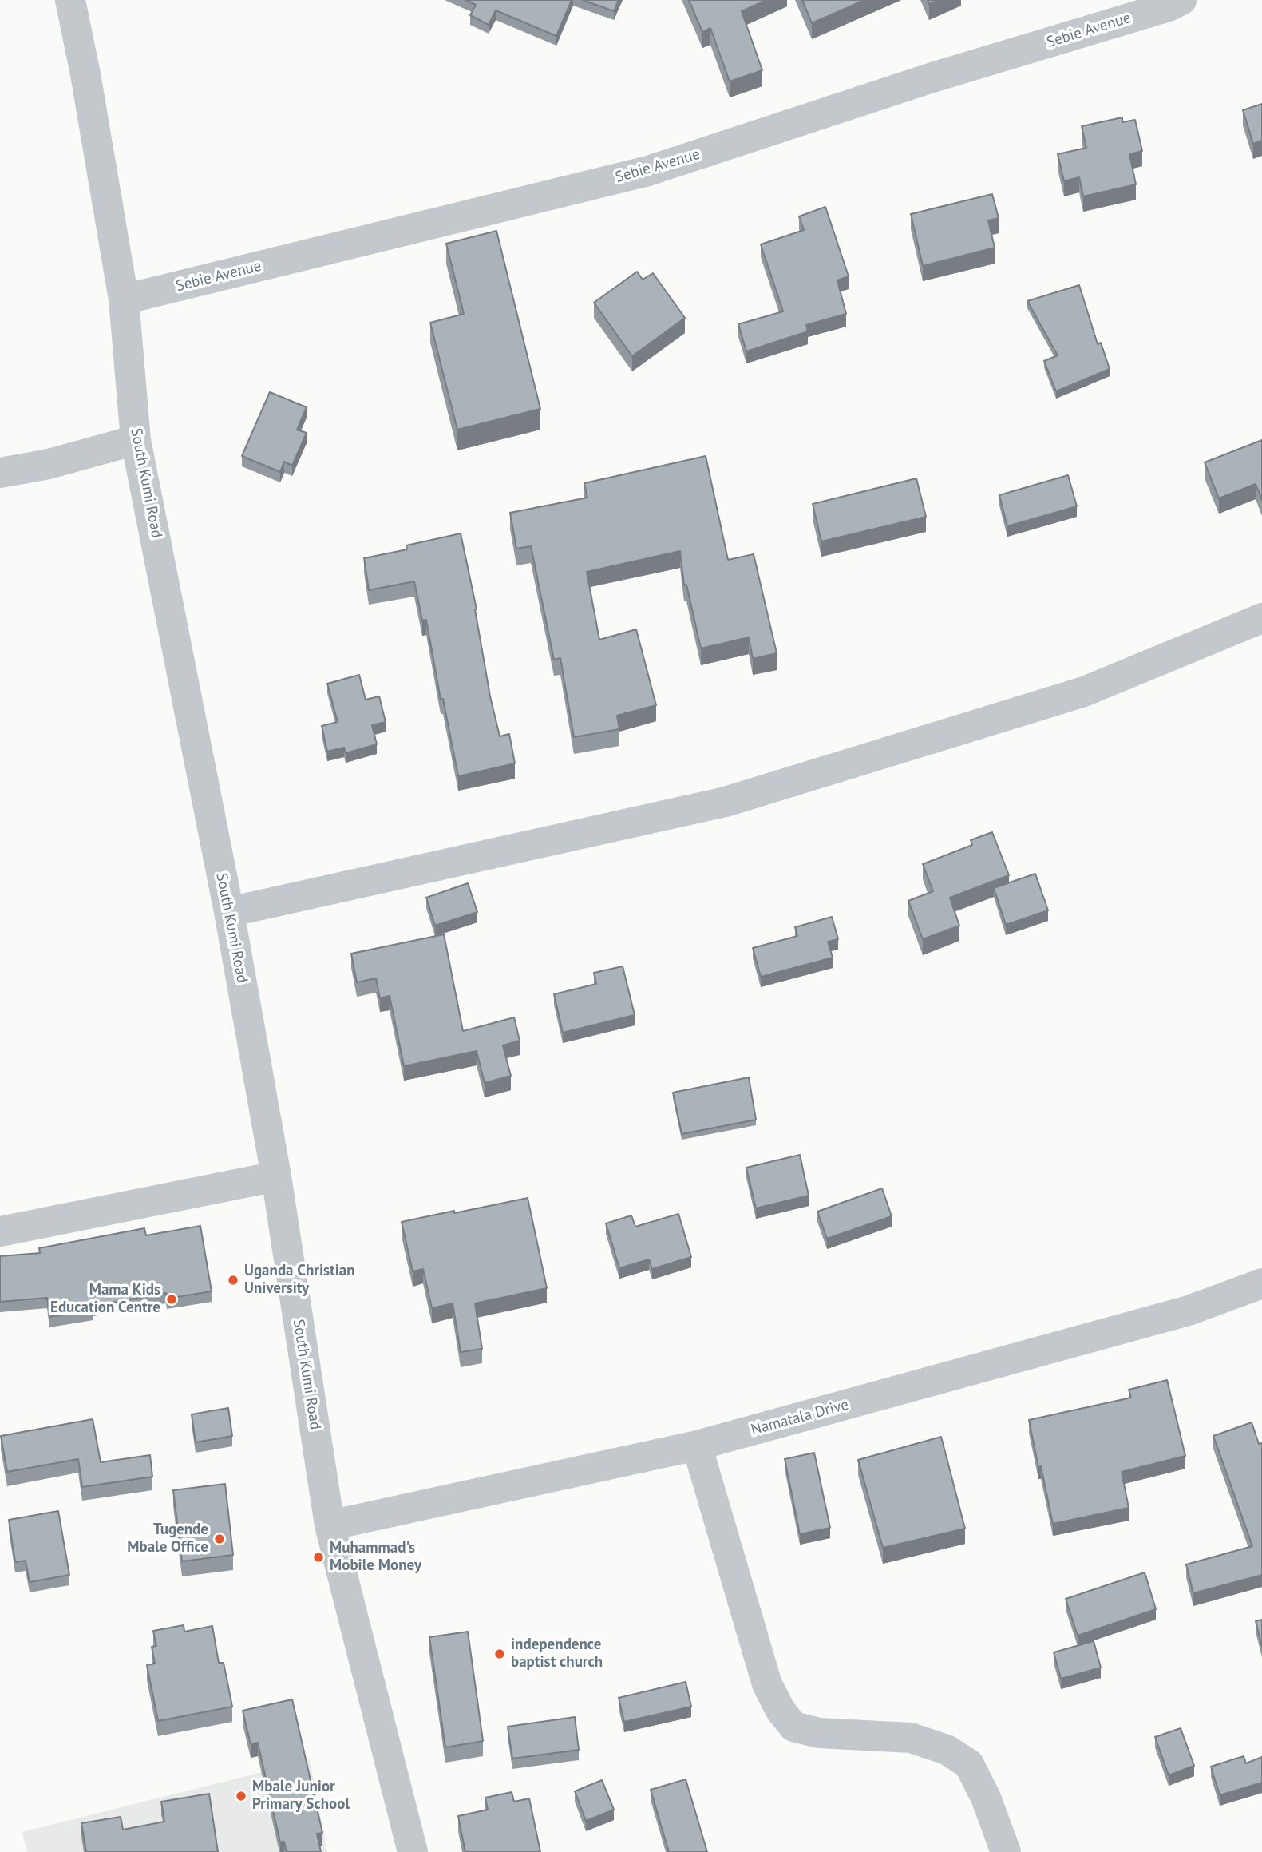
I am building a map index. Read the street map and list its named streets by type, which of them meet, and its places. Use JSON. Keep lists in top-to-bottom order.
{
  "streets": {
    "street": ["Sebie Avenue", "South Kumi Road", "Namatala Drive"]
  },
  "crossings": [
    ["Sebie Avenue", "South Kumi Road"],
    ["South Kumi Road", "Namatala Drive"]
  ],
  "places": [
    "Uganda Christian University",
    "Mama Kids Education Centre",
    "Tugende Mbale Office",
    "Muhammad's Mobile Money",
    "independence baptist church",
    "Mbale Junior Primary School"
  ]
}
